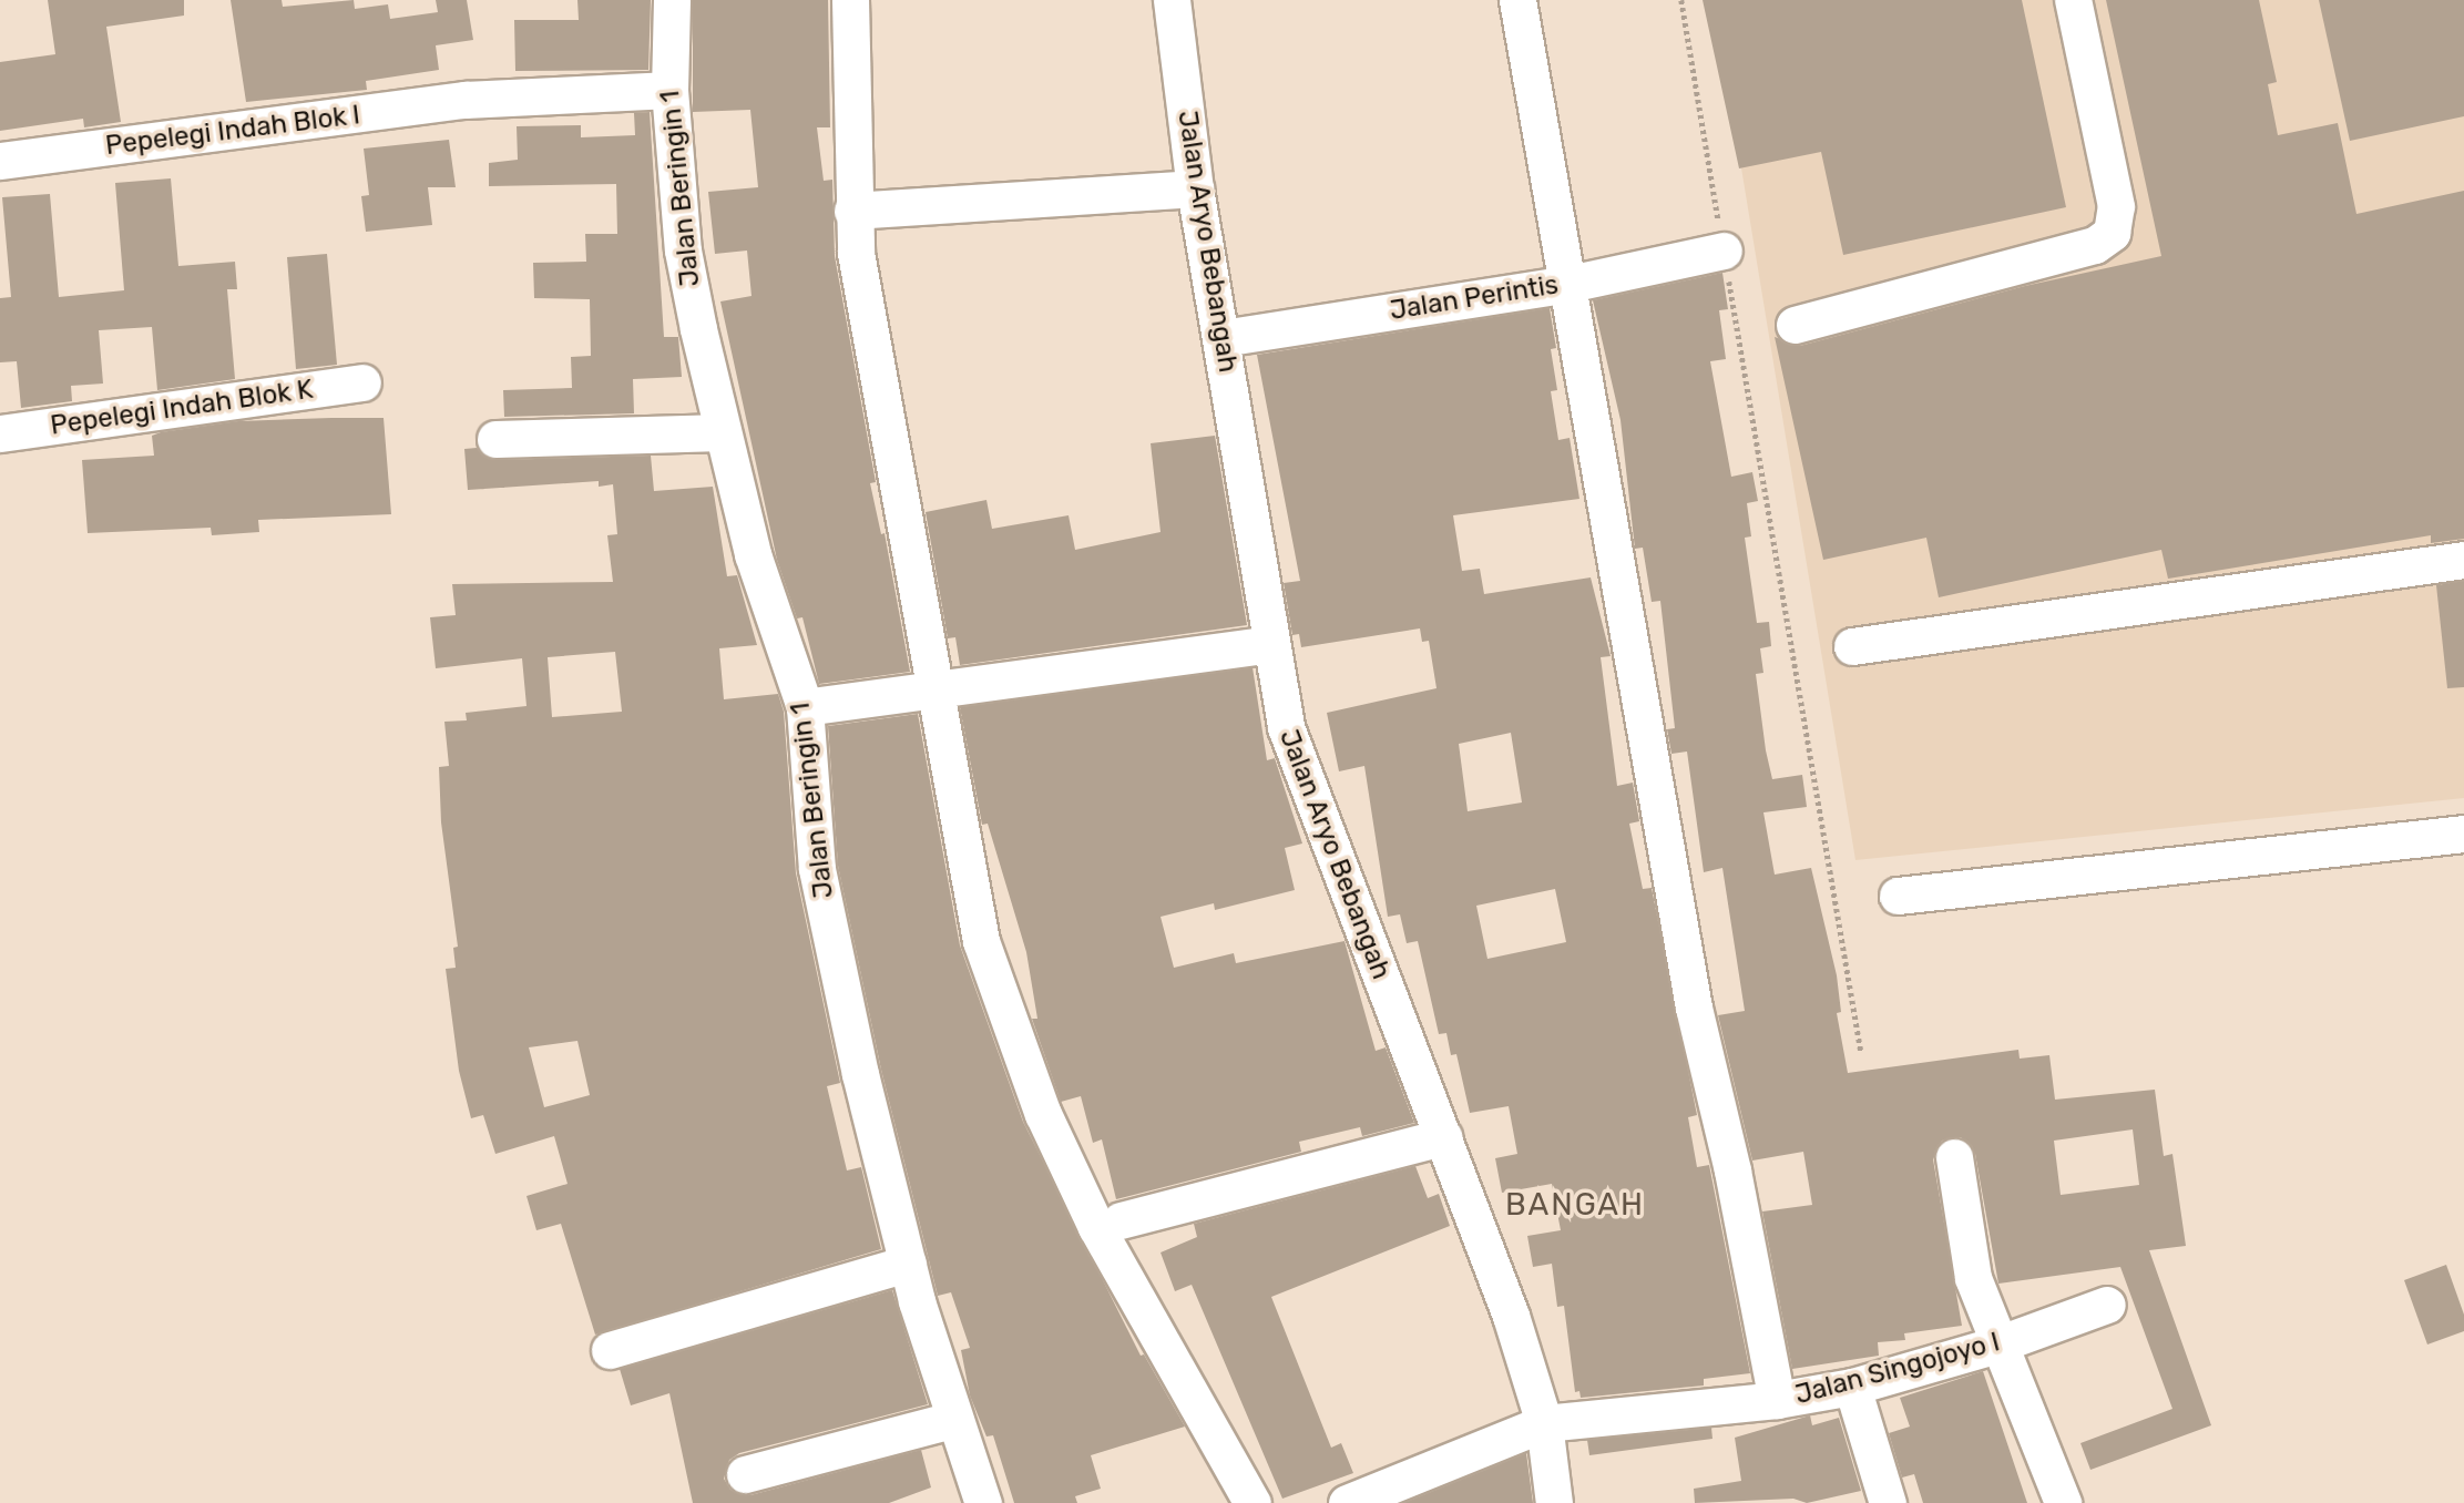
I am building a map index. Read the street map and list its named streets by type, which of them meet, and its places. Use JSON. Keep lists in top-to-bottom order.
{
  "streets": {
    "street": [
      "Pepelegi Indah Blok I",
      "Jalan Beringin 1",
      "Jalan Aryo Bebangah",
      "Jalan Perintis",
      "Pepelegi Indah Blok K",
      "Jalan Singojoyo I"
    ]
  },
  "crossings": [
    ["Pepelegi Indah Blok I", "Jalan Beringin 1"],
    ["Jalan Aryo Bebangah", "Jalan Perintis"],
    ["Jalan Aryo Bebangah", "Jalan Singojoyo I"]
  ],
  "districts": ["BANGAH"]
}
